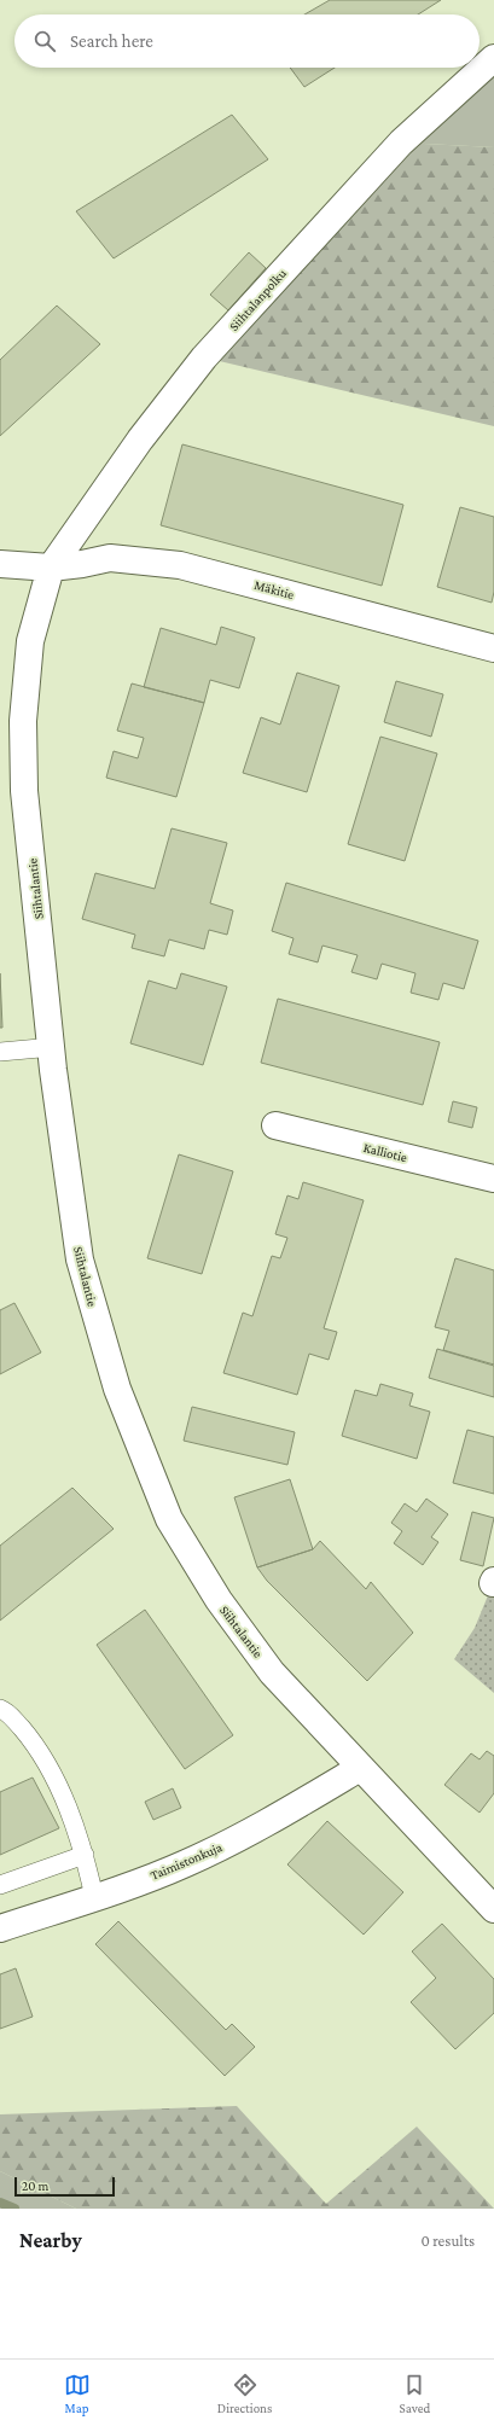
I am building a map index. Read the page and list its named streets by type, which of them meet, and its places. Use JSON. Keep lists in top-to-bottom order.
{
  "streets": {
    "street": [
      "Siihtalanpolku",
      "Mäkitie",
      "Siihtalantie",
      "Kalliotie",
      "Taimistonkuja"
    ]
  },
  "crossings": [
    ["Siihtalanpolku", "Mäkitie"],
    ["Siihtalanpolku", "Siihtalantie"],
    ["Mäkitie", "Siihtalantie"],
    ["Siihtalantie", "Taimistonkuja"]
  ],
  "scale_bar": "20 m",
  "page": {
    "search": "Search here",
    "scale": "20 m",
    "heading": ["Nearby", "0 results"],
    "nav": ["Map", "Directions", "Saved"]
  }
}
